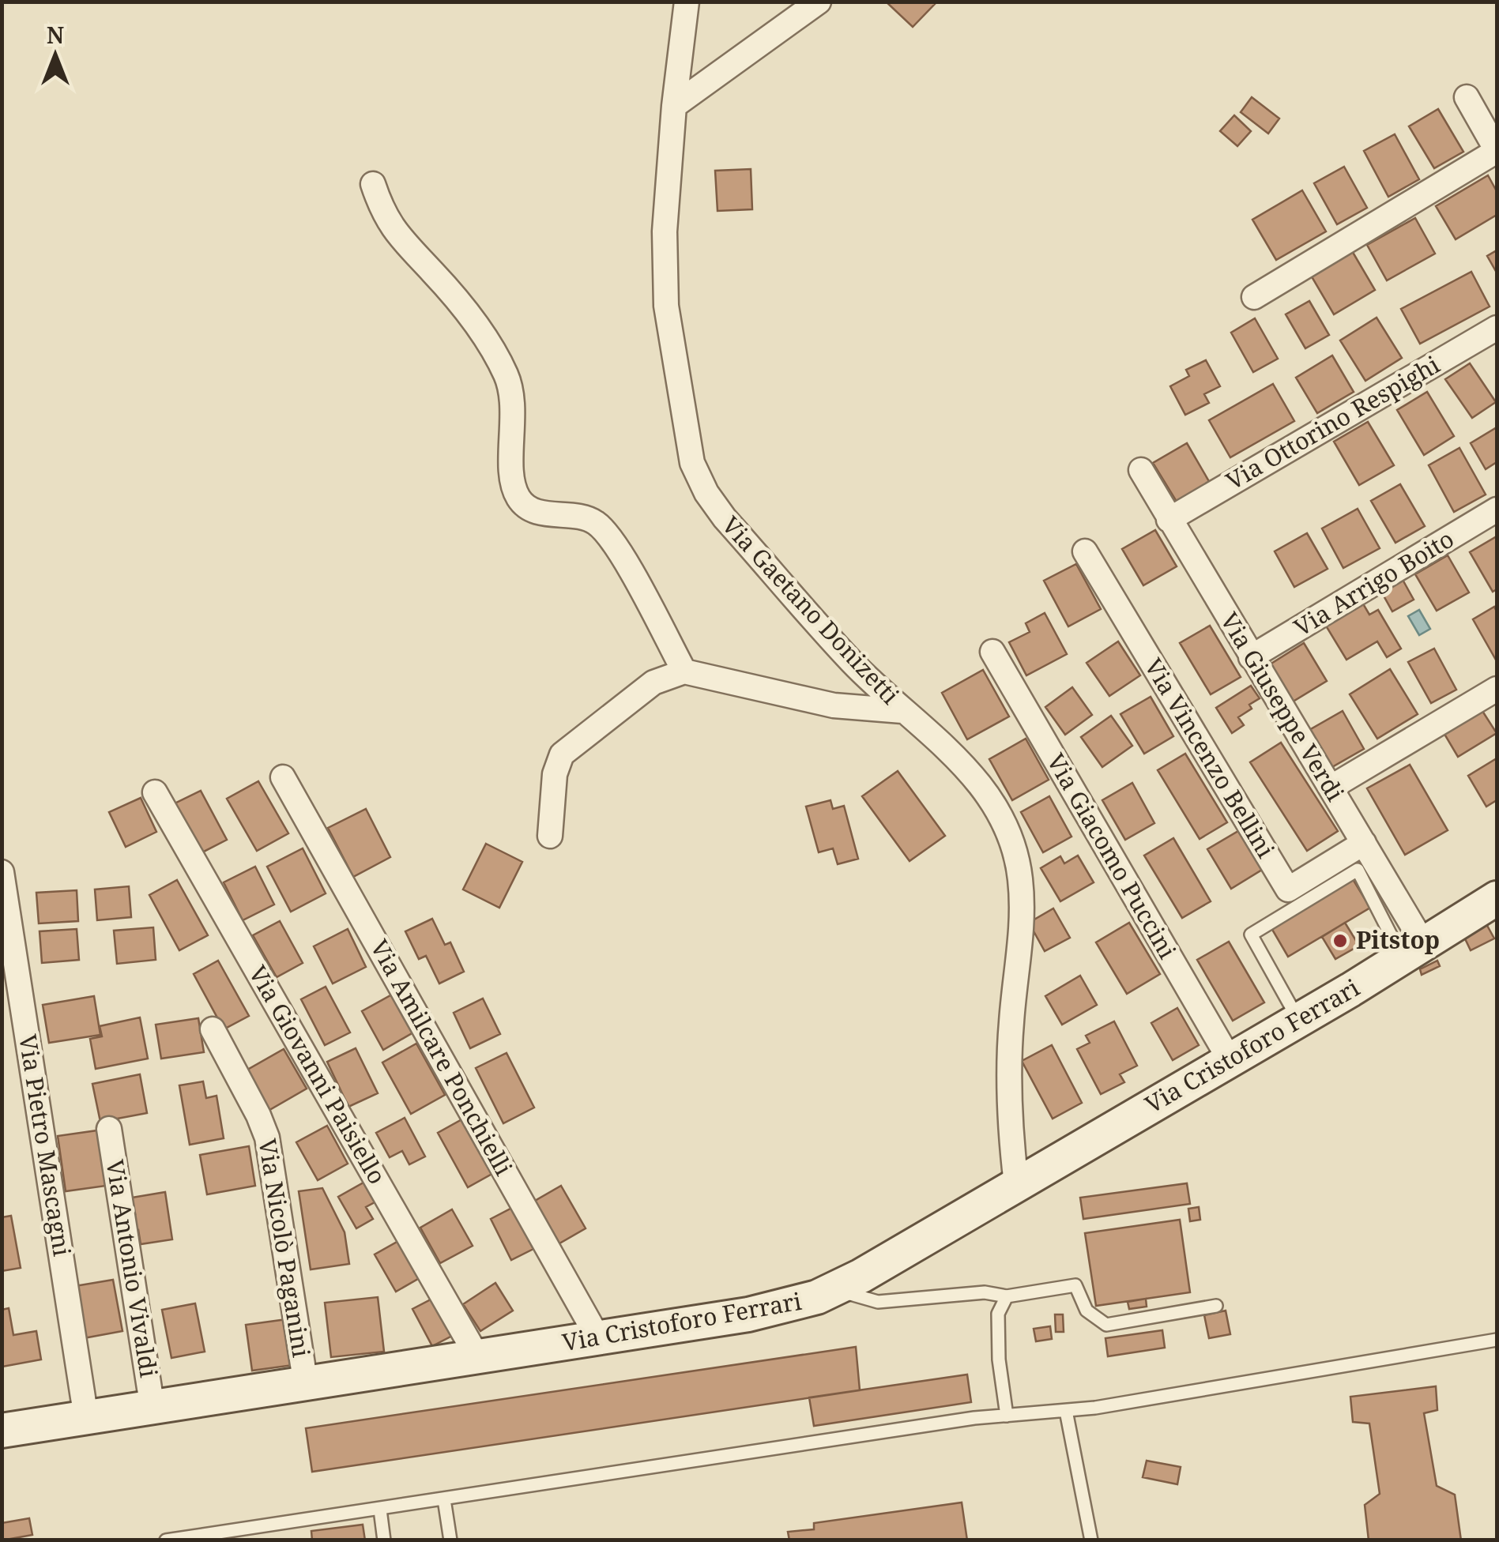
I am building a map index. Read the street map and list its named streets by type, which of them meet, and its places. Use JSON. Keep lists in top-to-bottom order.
{
  "streets": {
    "main road": ["Via Cristoforo Ferrari"],
    "street": [
      "Via Ottorino Respighi",
      "Via Arrigo Boito",
      "Via Gaetano Donizetti",
      "Via Giuseppe Verdi",
      "Via Vincenzo Bellini",
      "Via Giacomo Puccini",
      "Via Amilcare Ponchielli",
      "Via Giovanni Paisiello",
      "Via Pietro Mascagni",
      "Via Nicolò Paganini",
      "Via Antonio Vivaldi"
    ]
  },
  "crossings": [
    ["Via Ottorino Respighi", "Via Giuseppe Verdi"],
    ["Via Arrigo Boito", "Via Giuseppe Verdi"],
    ["Via Gaetano Donizetti", "Via Cristoforo Ferrari"],
    ["Via Giuseppe Verdi", "Via Vincenzo Bellini"],
    ["Via Giuseppe Verdi", "Via Cristoforo Ferrari"],
    ["Via Giacomo Puccini", "Via Cristoforo Ferrari"],
    ["Via Cristoforo Ferrari", "Via Amilcare Ponchielli"],
    ["Via Cristoforo Ferrari", "Via Giovanni Paisiello"],
    ["Via Cristoforo Ferrari", "Via Pietro Mascagni"],
    ["Via Cristoforo Ferrari", "Via Nicolò Paganini"],
    ["Via Cristoforo Ferrari", "Via Antonio Vivaldi"]
  ],
  "places": ["Pitstop"],
  "north": "top"
}
